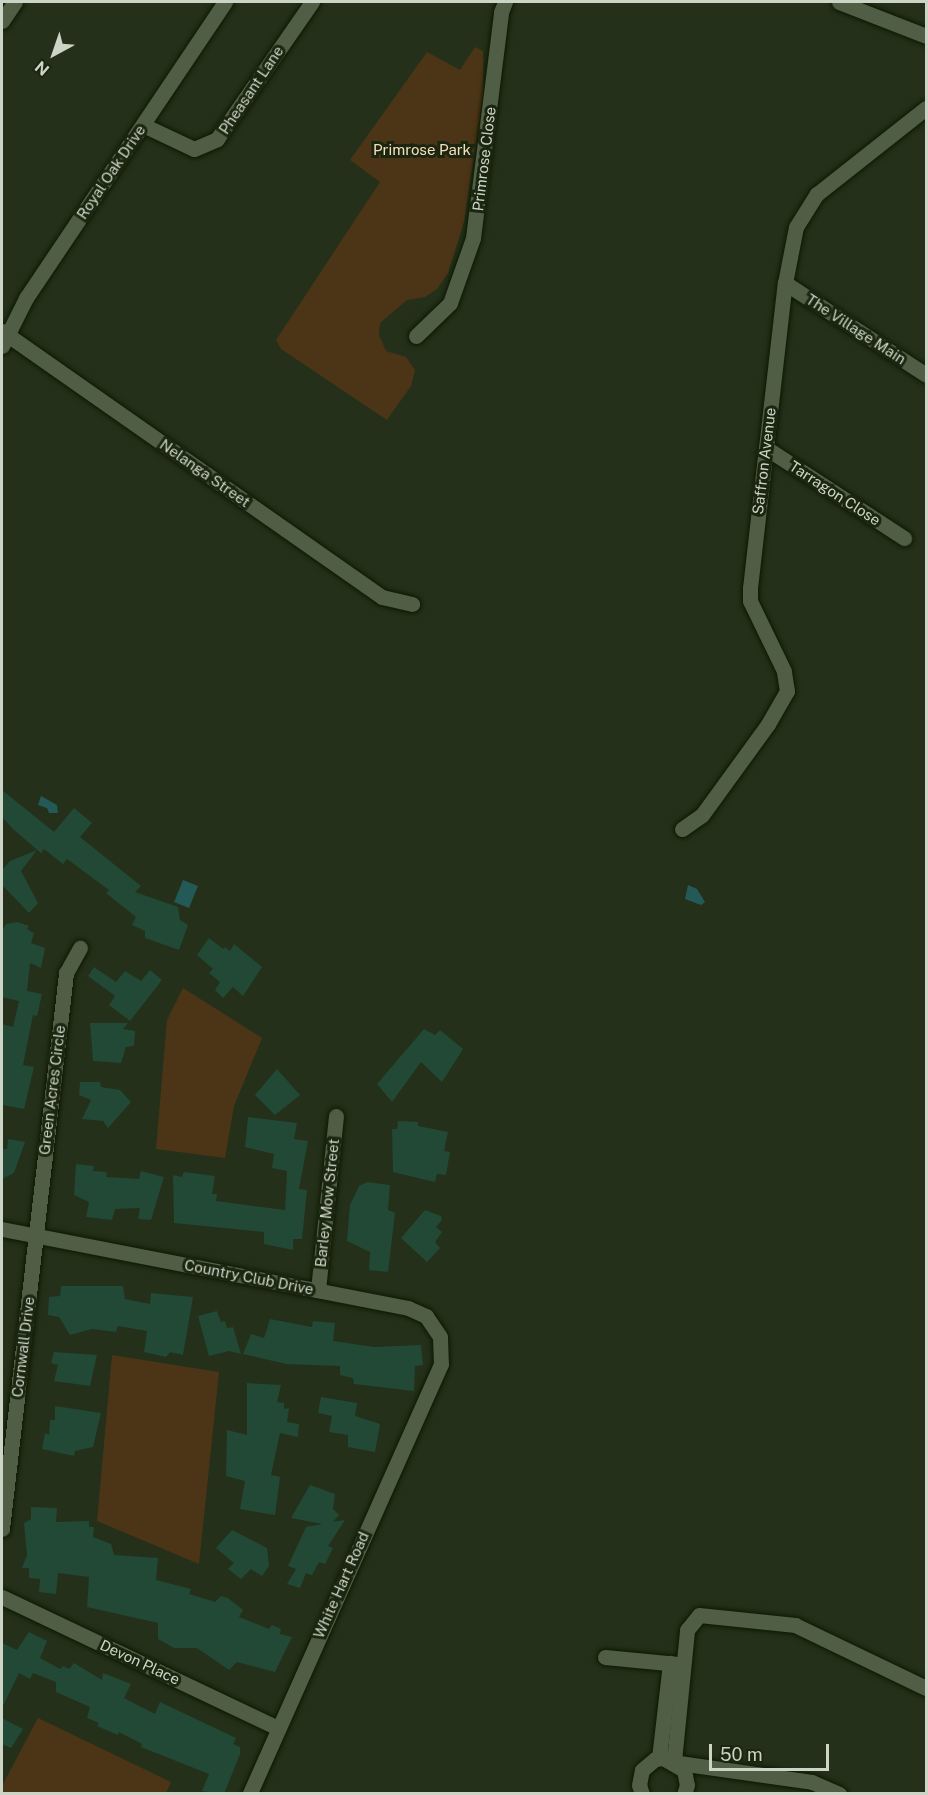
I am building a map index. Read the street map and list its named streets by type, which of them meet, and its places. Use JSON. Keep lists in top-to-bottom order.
{
  "streets": {
    "street": [
      "Pheasant Lane",
      "Primrose Close",
      "Royal Oak Drive",
      "The Village Main",
      "Saffron Avenue",
      "Nelanga Street",
      "Tarragon Close",
      "Green Acres Circle",
      "Barley Mow Street",
      "Country Club Drive",
      "Cornwall Drive",
      "White Hart Road",
      "Devon Place"
    ]
  },
  "crossings": [
    ["Pheasant Lane", "Royal Oak Drive"],
    ["Royal Oak Drive", "Nelanga Street"],
    ["The Village Main", "Saffron Avenue"],
    ["Saffron Avenue", "Tarragon Close"],
    ["Green Acres Circle", "Country Club Drive"],
    ["Green Acres Circle", "Cornwall Drive"],
    ["Barley Mow Street", "Country Club Drive"],
    ["Country Club Drive", "Cornwall Drive"],
    ["Country Club Drive", "White Hart Road"],
    ["White Hart Road", "Devon Place"]
  ],
  "parks": ["Primrose Park"],
  "scale_bar": "50 m",
  "north": "bottom left"
}
